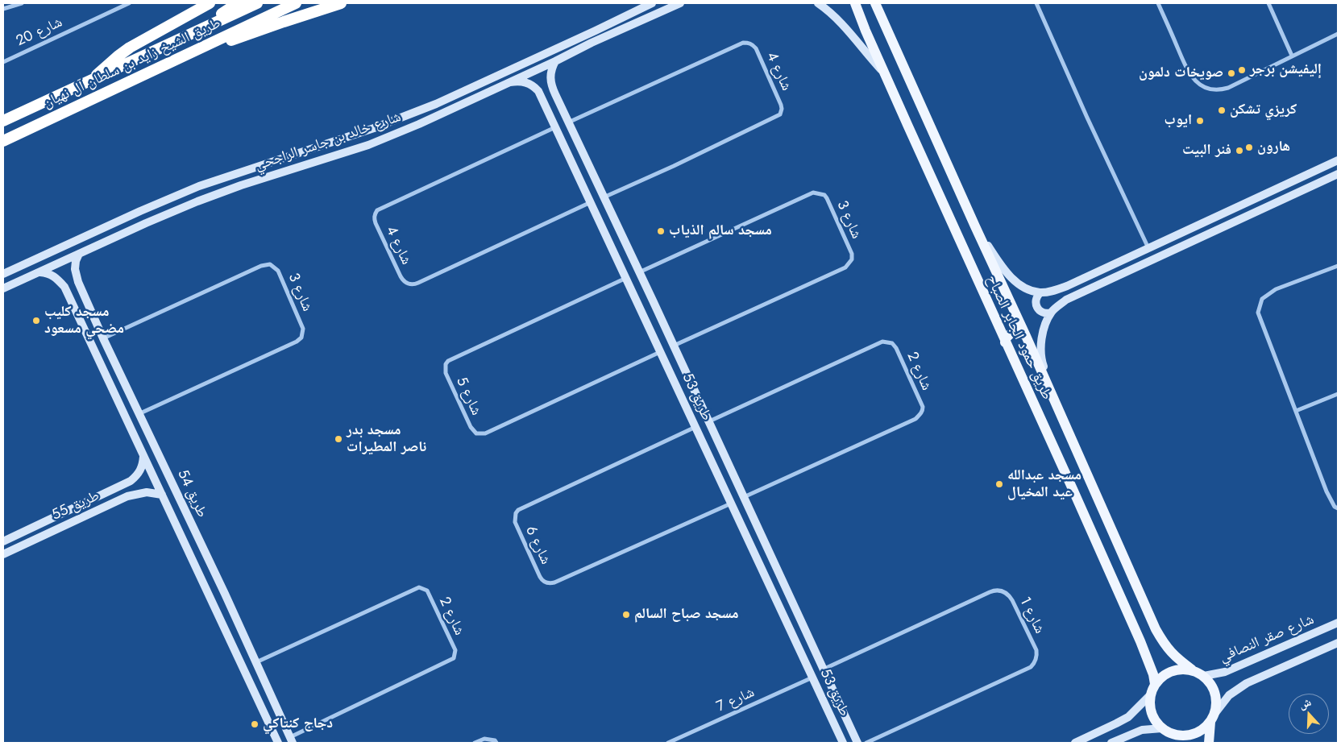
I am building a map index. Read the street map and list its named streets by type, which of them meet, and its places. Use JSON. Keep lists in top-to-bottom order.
{
  "streets": {
    "highway": ["طريق الشيخ زايد بن سلطان آل نهيان"],
    "main road": ["طريق حمود الجابر الصباح"],
    "street": [
      "شارع 20",
      "شارع 4",
      "شارع خالد بن جاسر الراجحي",
      "شارع 3",
      "شارع 2",
      "شارع 5",
      "طريق 53",
      "طريق 54",
      "طريق 55",
      "شارع 6",
      "شارع 1",
      "شارع صقر النصافي",
      "شارع 7"
    ]
  },
  "crossings": [
    ["شارع 4", "طريق 53"],
    ["شارع خالد بن جاسر الراجحي", "طريق 53"],
    ["شارع خالد بن جاسر الراجحي", "طريق 54"],
    ["شارع 3", "طريق 53"],
    ["شارع 3", "طريق 54"],
    ["طريق حمود الجابر الصباح", "شارع صقر النصافي"],
    ["شارع 2", "طريق 53"],
    ["شارع 2", "طريق 54"],
    ["شارع 5", "طريق 53"],
    ["طريق 53", "شارع 6"],
    ["طريق 53", "شارع 1"],
    ["طريق 53", "شارع 7"],
    ["طريق 54", "طريق 55"]
  ],
  "places": [
    "إليفيشن برجر",
    "صويخات دلمون",
    "كريزي تشكن",
    "ايوب",
    "هارون",
    "فنر البيت",
    "مسجد سالم الذياب",
    "مسجد كليب مضحي مسعود",
    "مسجد بدر ناصر المطيرات",
    "مسجد عبدالله عيد المخيال",
    "مسجد صباح السالم",
    "دجاج كنتاكي"
  ],
  "north": "top"
}
